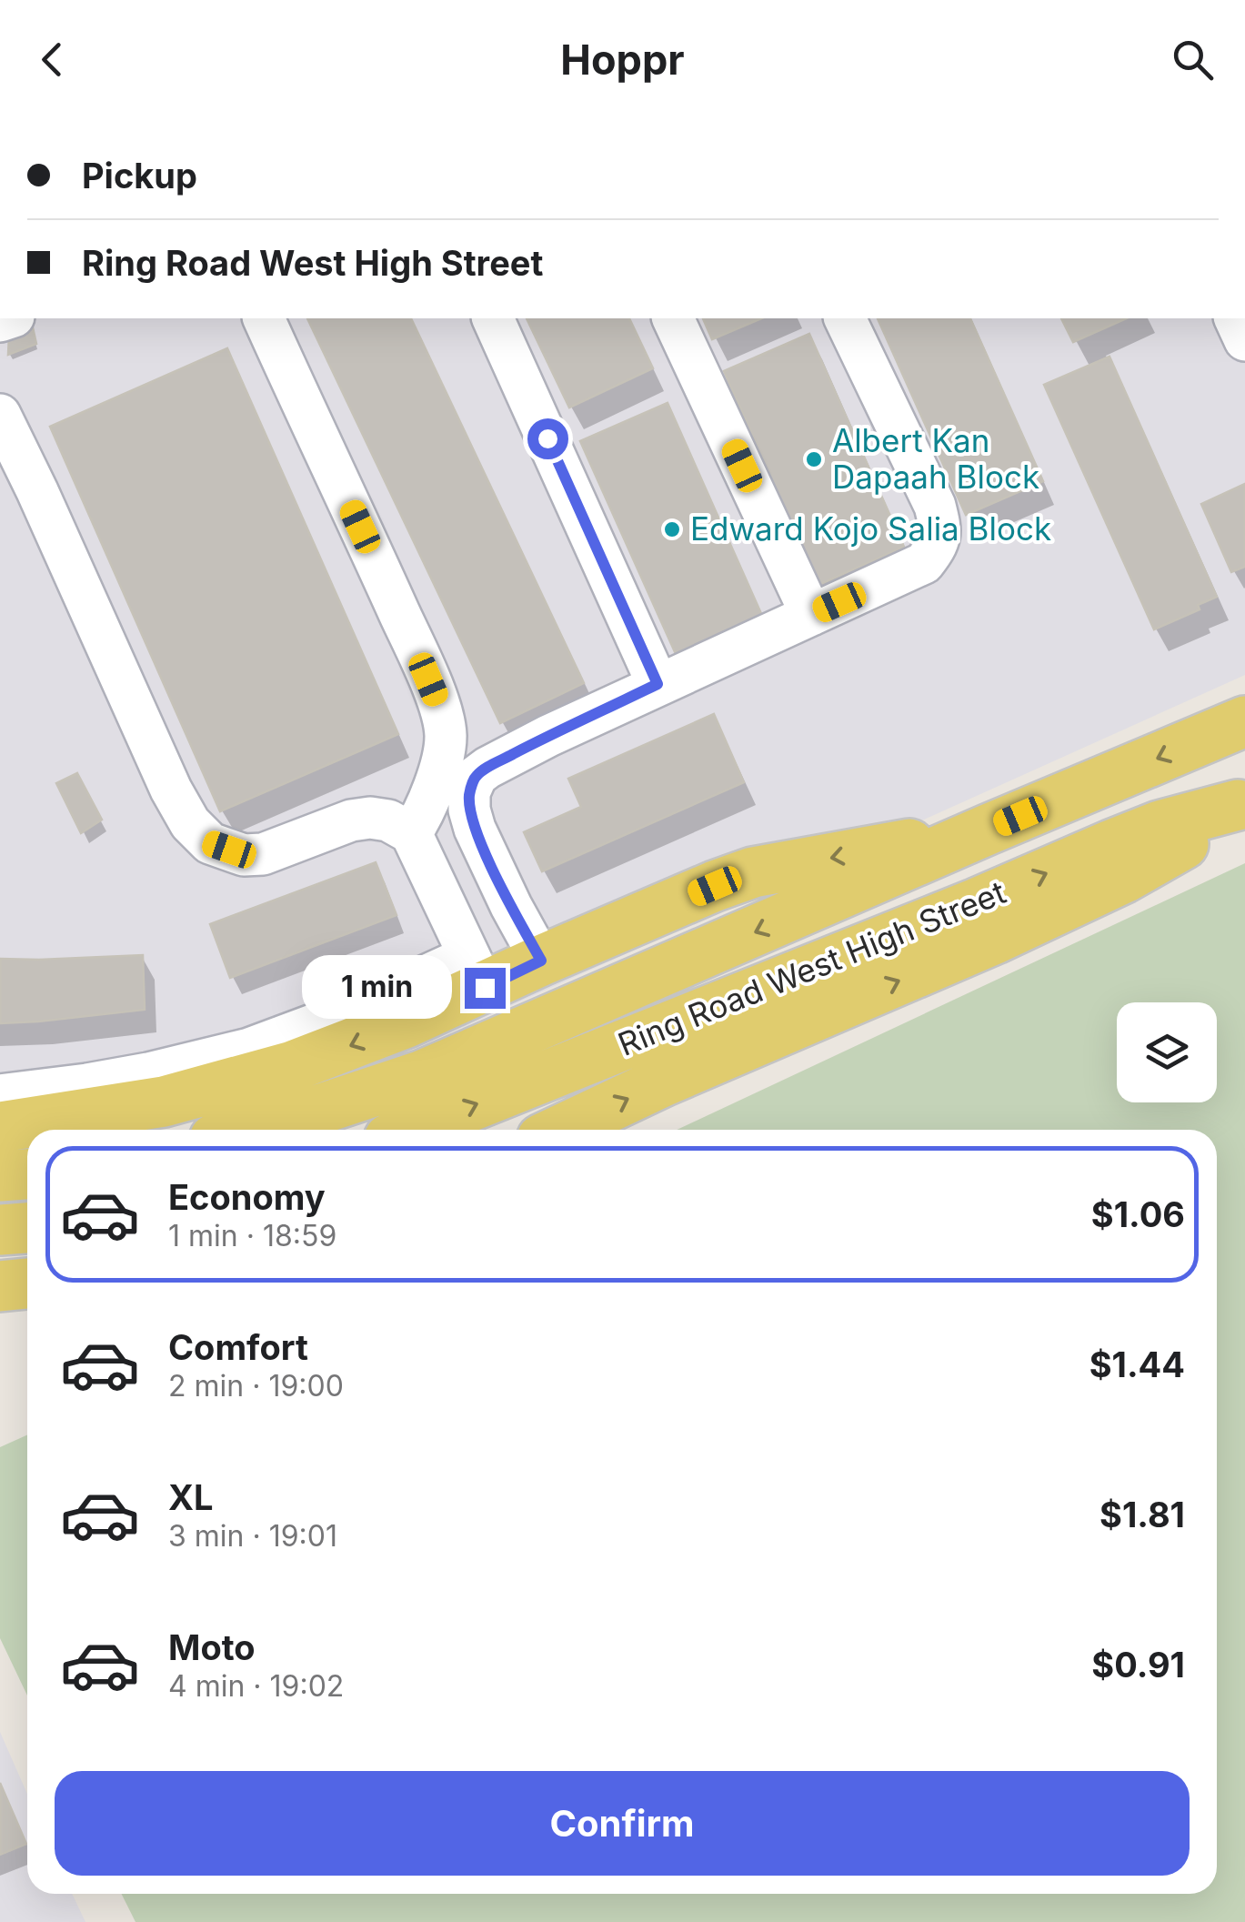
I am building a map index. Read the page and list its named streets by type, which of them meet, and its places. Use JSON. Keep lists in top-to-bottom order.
{
  "streets": {
    "main road": ["Ring Road West High Street"]
  },
  "places": ["Albert Kan Dapaah Block", "Edward Kojo Salia Block"],
  "page": {
    "header": "Hoppr",
    "banner": ["Pickup", "Ring Road West High Street"],
    "bubble": "1 min",
    "list": [
      {
        "name": "Economy",
        "note": "1 min · 18:59",
        "value": "$1.06"
      },
      {
        "name": "Comfort",
        "note": "2 min · 19:00",
        "value": "$1.44"
      },
      {
        "name": "XL",
        "note": "3 min · 19:01",
        "value": "$1.81"
      },
      {
        "name": "Moto",
        "note": "4 min · 19:02",
        "value": "$0.91"
      }
    ],
    "buttons": "Confirm"
  }
}
